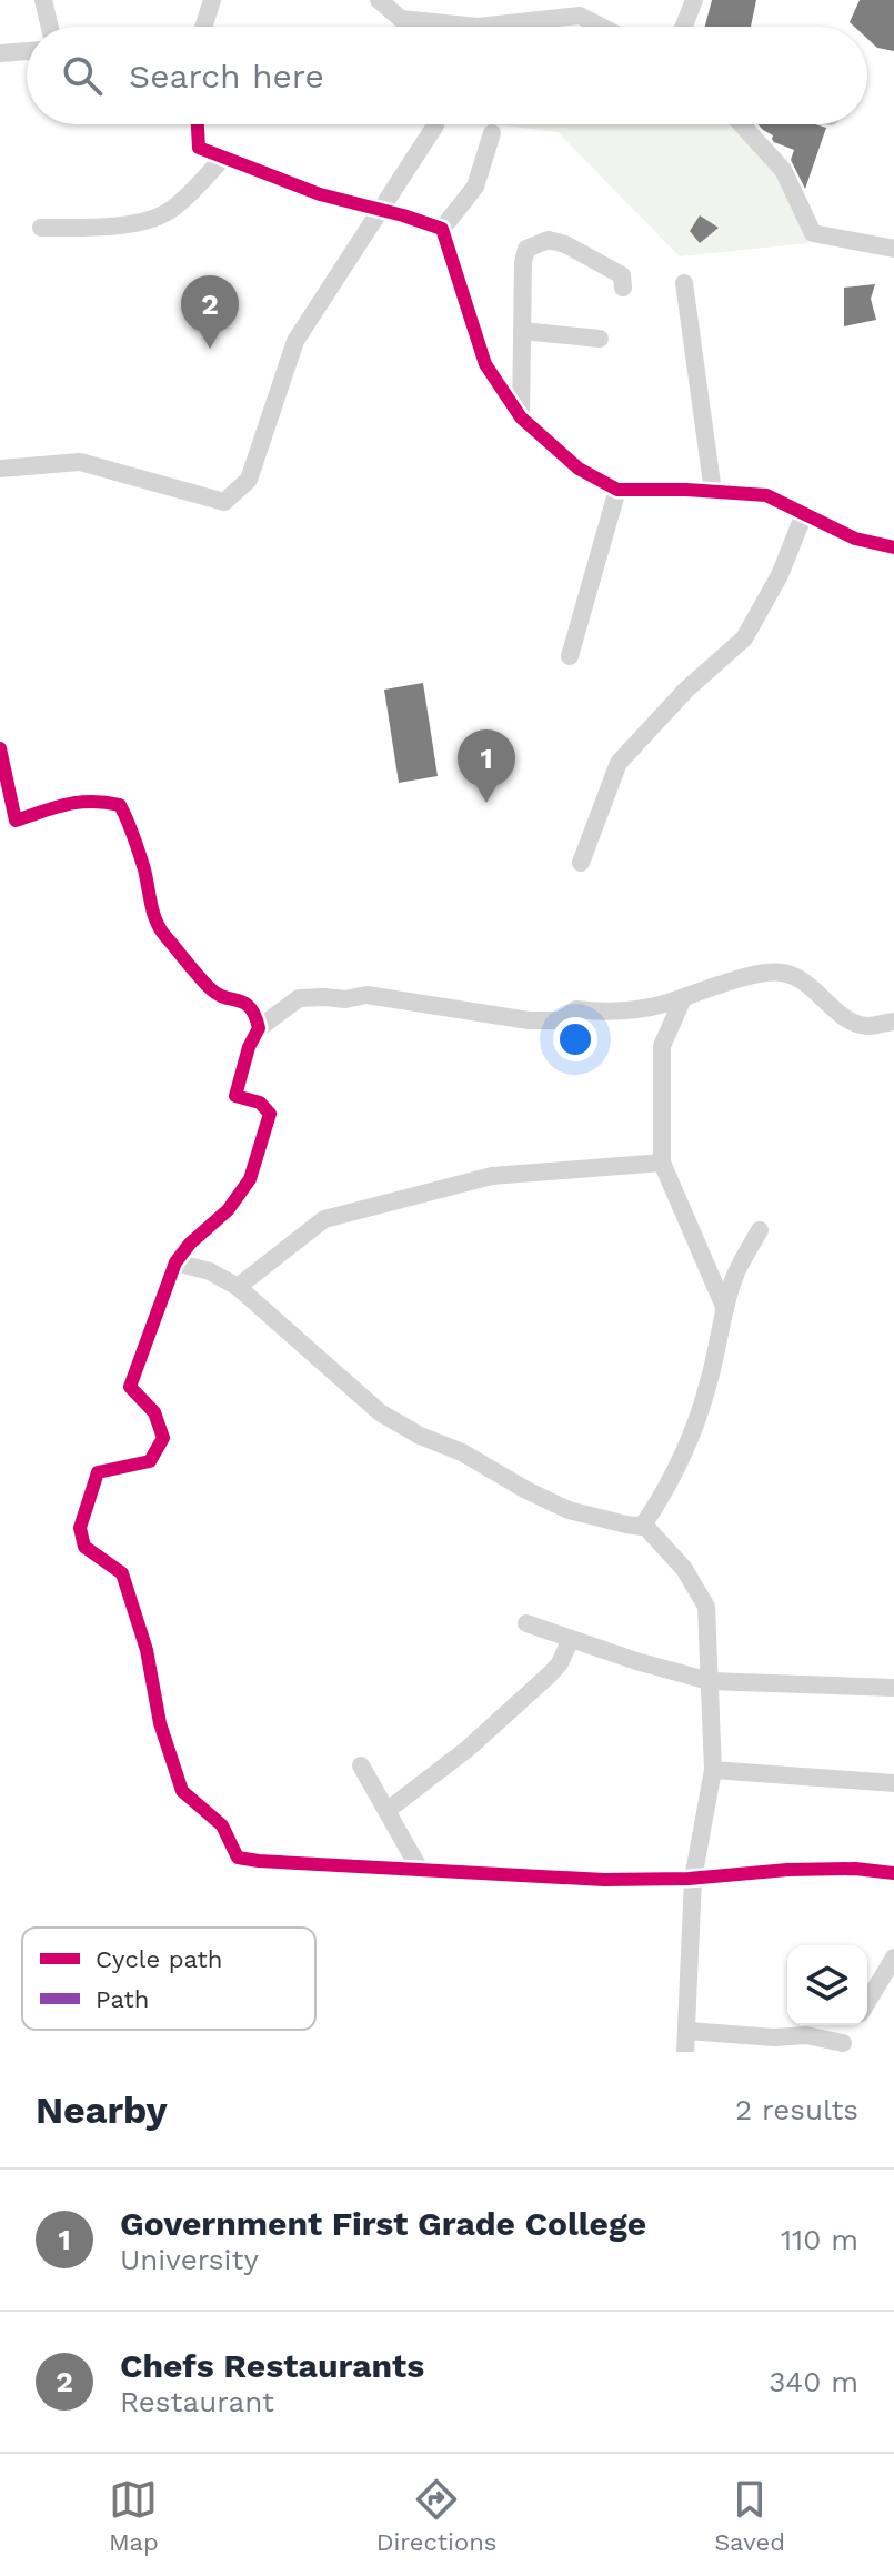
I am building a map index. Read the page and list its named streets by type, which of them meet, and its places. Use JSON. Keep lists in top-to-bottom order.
{
  "legend": ["Cycle path", "Path"],
  "page": {
    "search": "Search here",
    "pins": ["2", "1"],
    "heading": ["Nearby", "2 results"],
    "list": [
      {
        "mark": "1",
        "name": "Government First Grade College",
        "note": "University",
        "value": "110 m"
      },
      {
        "mark": "2",
        "name": "Chefs Restaurants",
        "note": "Restaurant",
        "value": "340 m"
      }
    ],
    "nav": ["Map", "Directions", "Saved"]
  }
}
